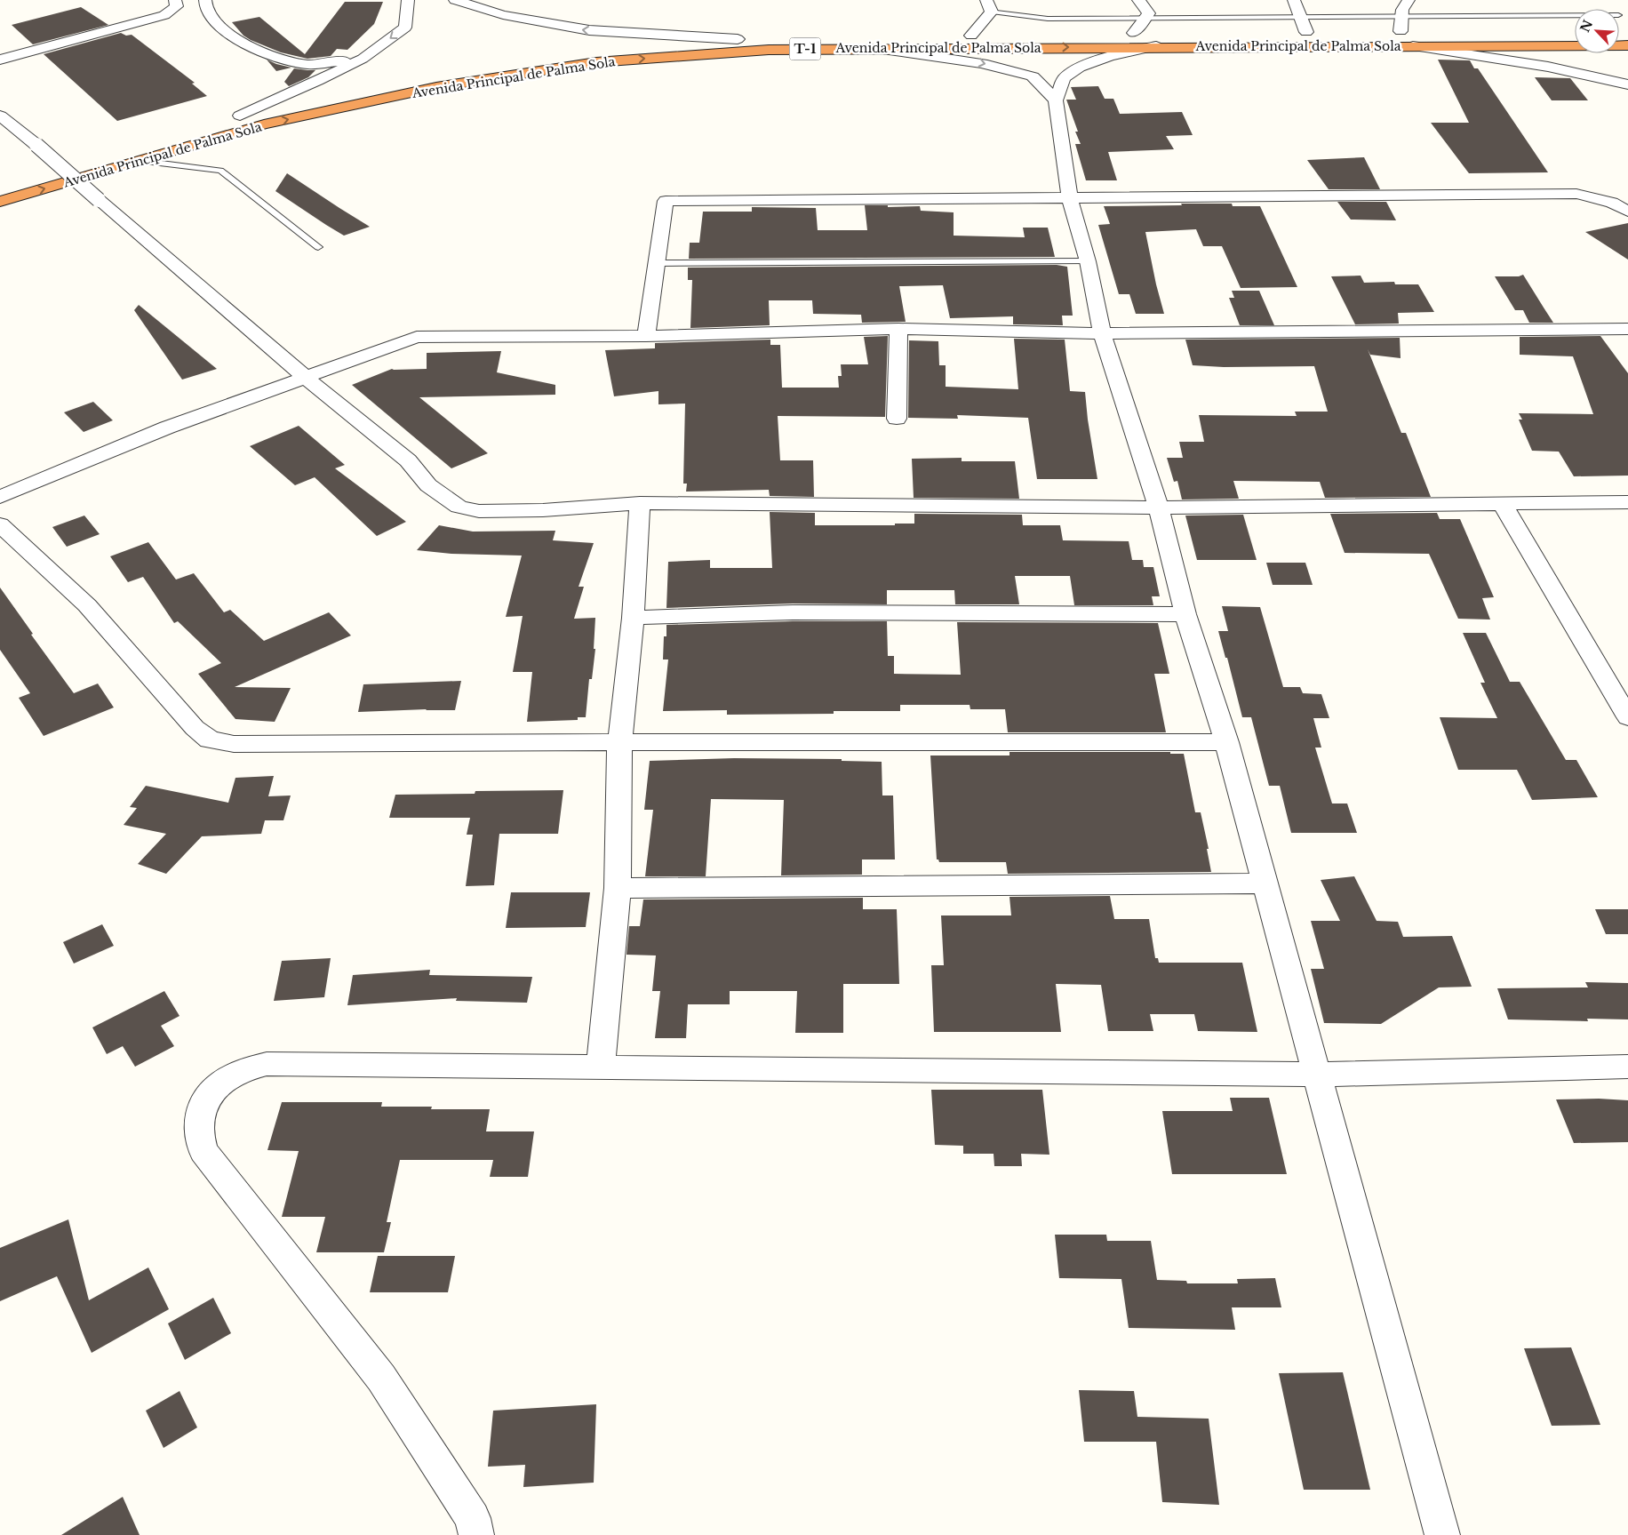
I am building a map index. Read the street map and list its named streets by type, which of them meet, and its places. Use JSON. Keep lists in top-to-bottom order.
{
  "streets": {
    "highway": ["Avenida Principal de Palma Sola", "T-1"]
  },
  "north": "top left"
}
